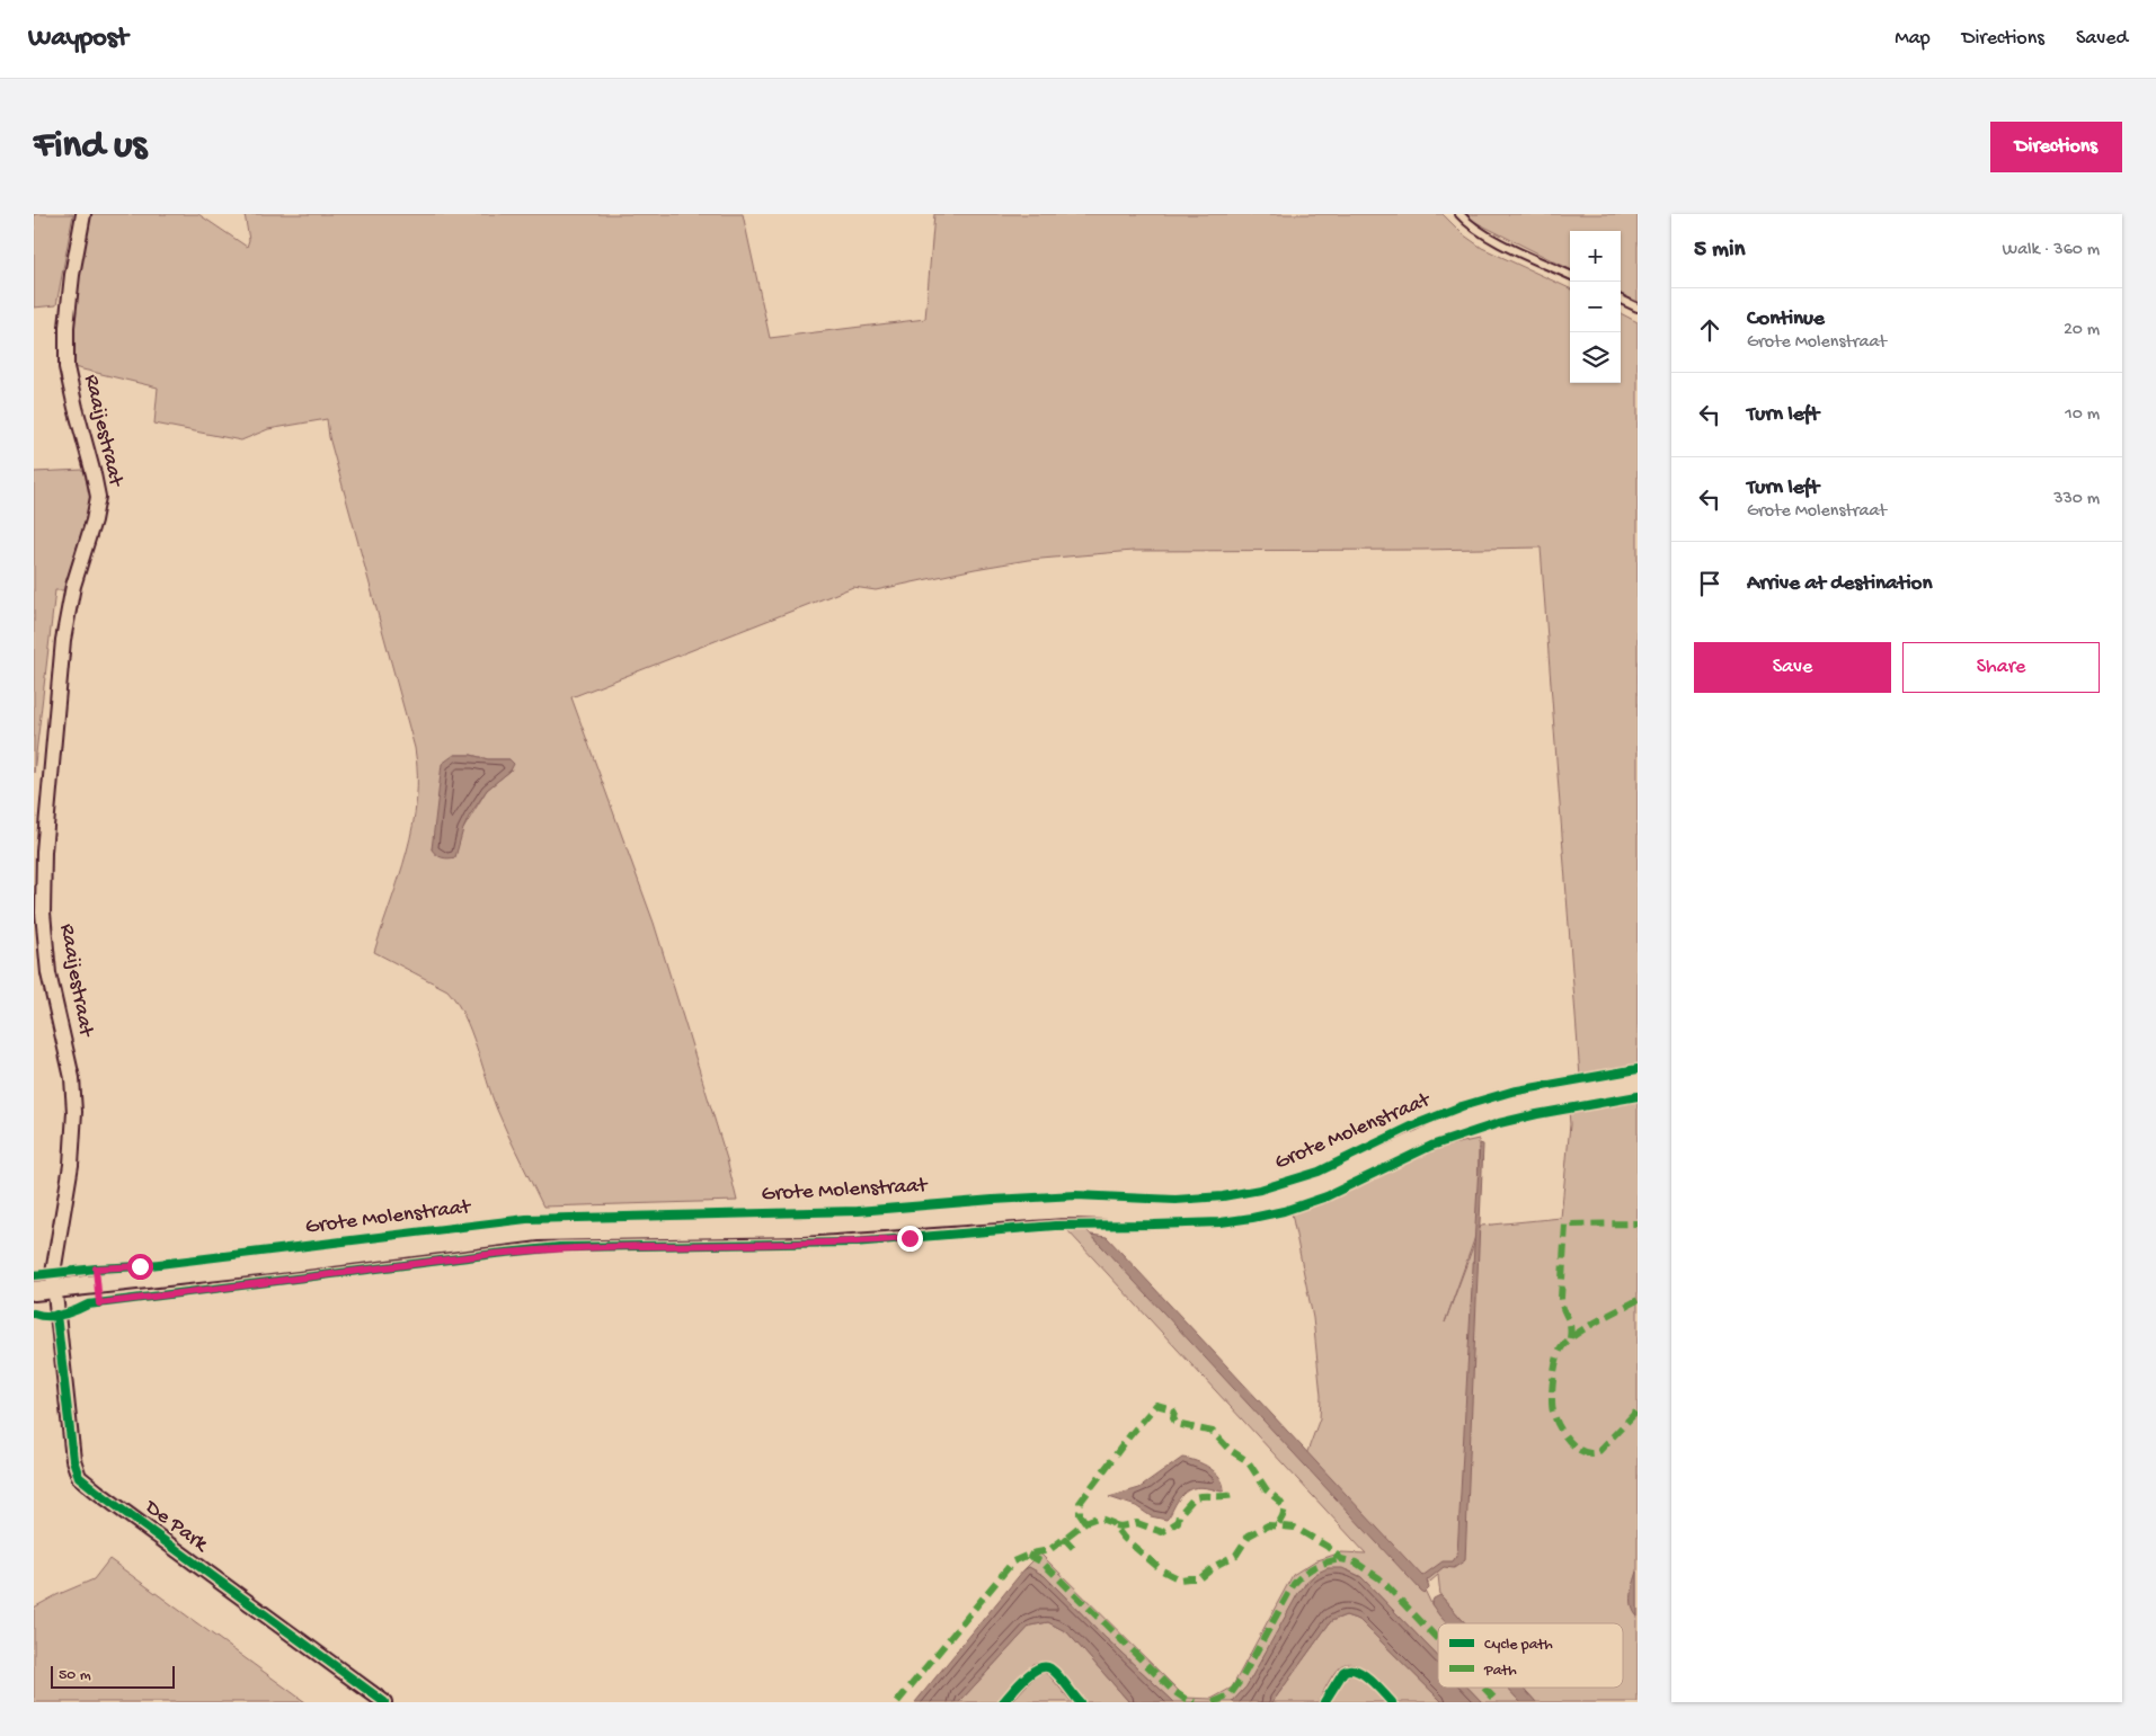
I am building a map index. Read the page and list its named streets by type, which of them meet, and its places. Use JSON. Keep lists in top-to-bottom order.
{
  "streets": {
    "street": ["Raaijestraat", "Grote Molenstraat", "De Park"]
  },
  "crossings": [
    ["Raaijestraat", "Grote Molenstraat"],
    ["Raaijestraat", "De Park"],
    ["Grote Molenstraat", "De Park"]
  ],
  "legend": ["Cycle path", "Path"],
  "scale_bar": "50 m",
  "page": {
    "header": "Waypost",
    "nav": ["Map", "Directions", "Saved"],
    "buttons": [
      "Directions",
      ["Save", "Share"]
    ],
    "title": "Find us",
    "heading": ["5 min", "Walk · 360 m"],
    "map_buttons": ["+", "−"],
    "list": [
      ["Continue", "Grote Molenstraat", "20 m"],
      ["Turn left", "10 m"],
      ["Turn left", "Grote Molenstraat", "330 m"],
      "Arrive at destination"
    ],
    "scale": "50 m"
  }
}
